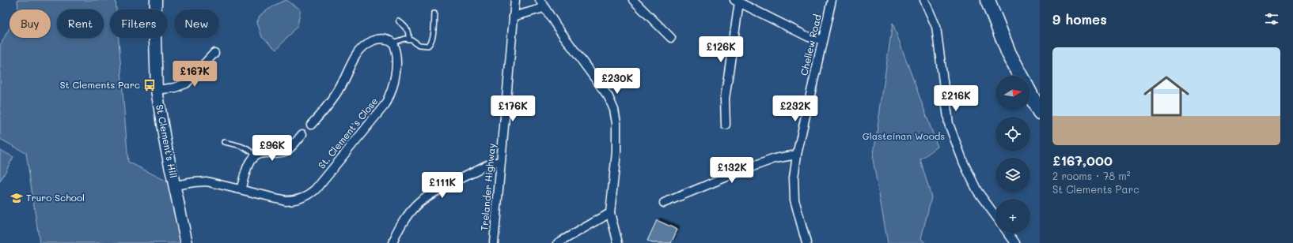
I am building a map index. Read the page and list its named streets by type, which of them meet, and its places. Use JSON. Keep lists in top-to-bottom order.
{
  "streets": {
    "street": [
      "Chellew Road",
      "St. Clement's Close",
      "St Clement's Hill",
      "Trelander Highway"
    ]
  },
  "crossings": [
    ["St. Clement's Close", "St Clement's Hill"]
  ],
  "parks": ["Glasteinan Woods"],
  "places": {
    "bus stop": ["St Clements Parc"],
    "school or university": ["Truro School"]
  },
  "north": "right",
  "page": {
    "heading": "9 homes",
    "chip": [
      "Buy",
      "Rent",
      "Filters",
      "New"
    ],
    "price": [
      "£126K",
      "£167K",
      "£230K",
      "£216K",
      "£176K",
      "£232K",
      "£96K",
      "£132K",
      "£111K"
    ],
    "list": [
      {
        "name": "£167,000",
        "note": "2 rooms · 78 m² · St Clements Parc"
      }
    ],
    "map_buttons": "+"
  }
}
